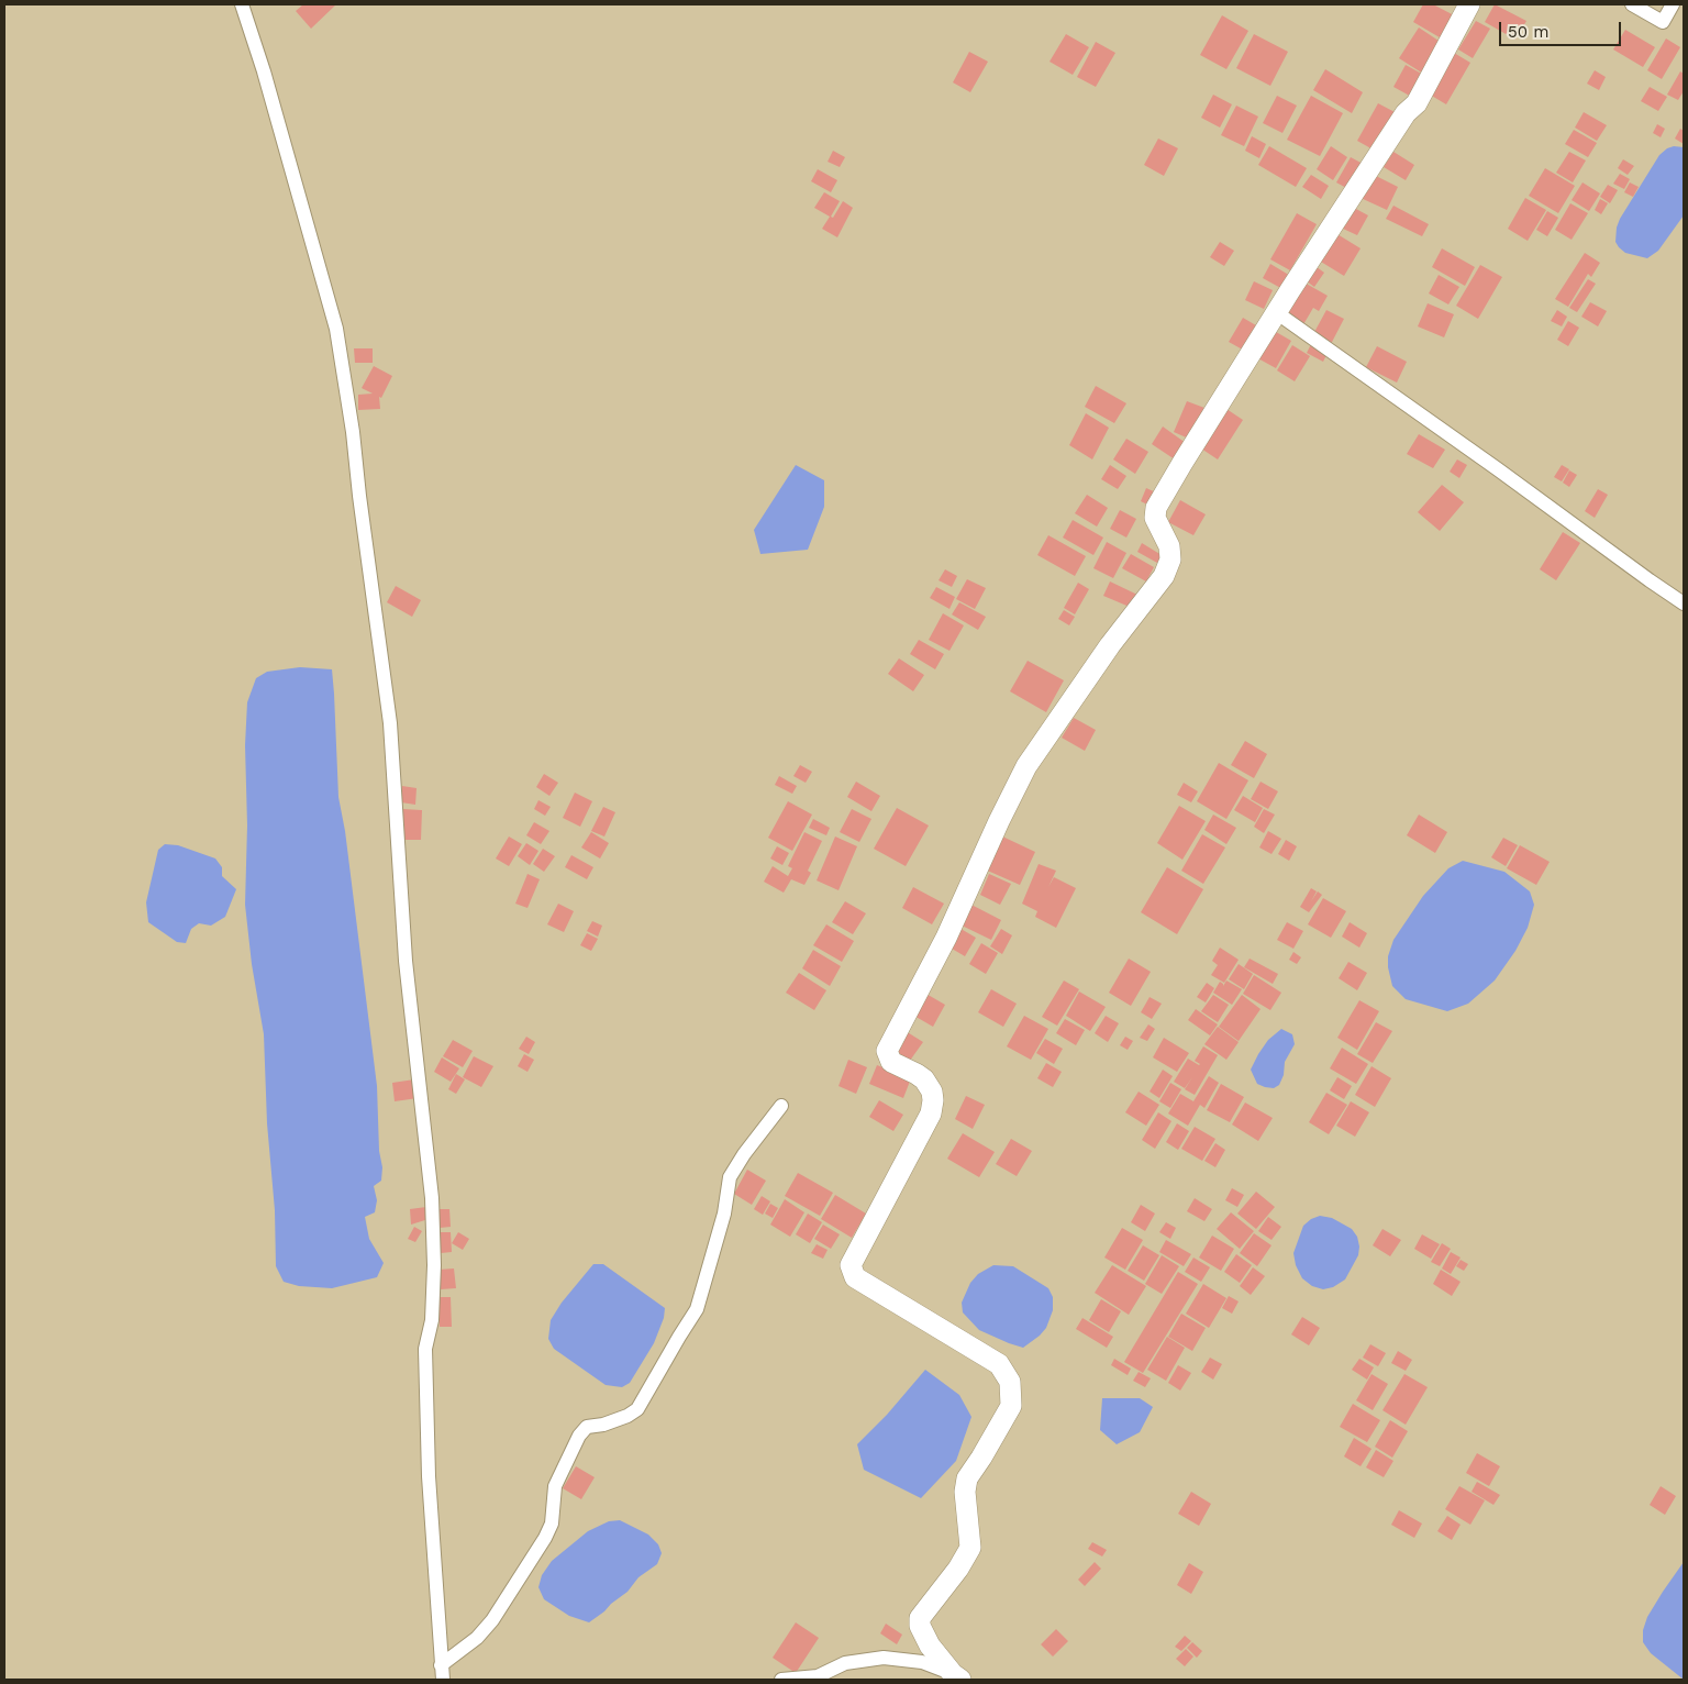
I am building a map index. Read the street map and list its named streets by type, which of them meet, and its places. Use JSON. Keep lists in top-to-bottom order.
{
  "scale_bar": "50 m"
}
